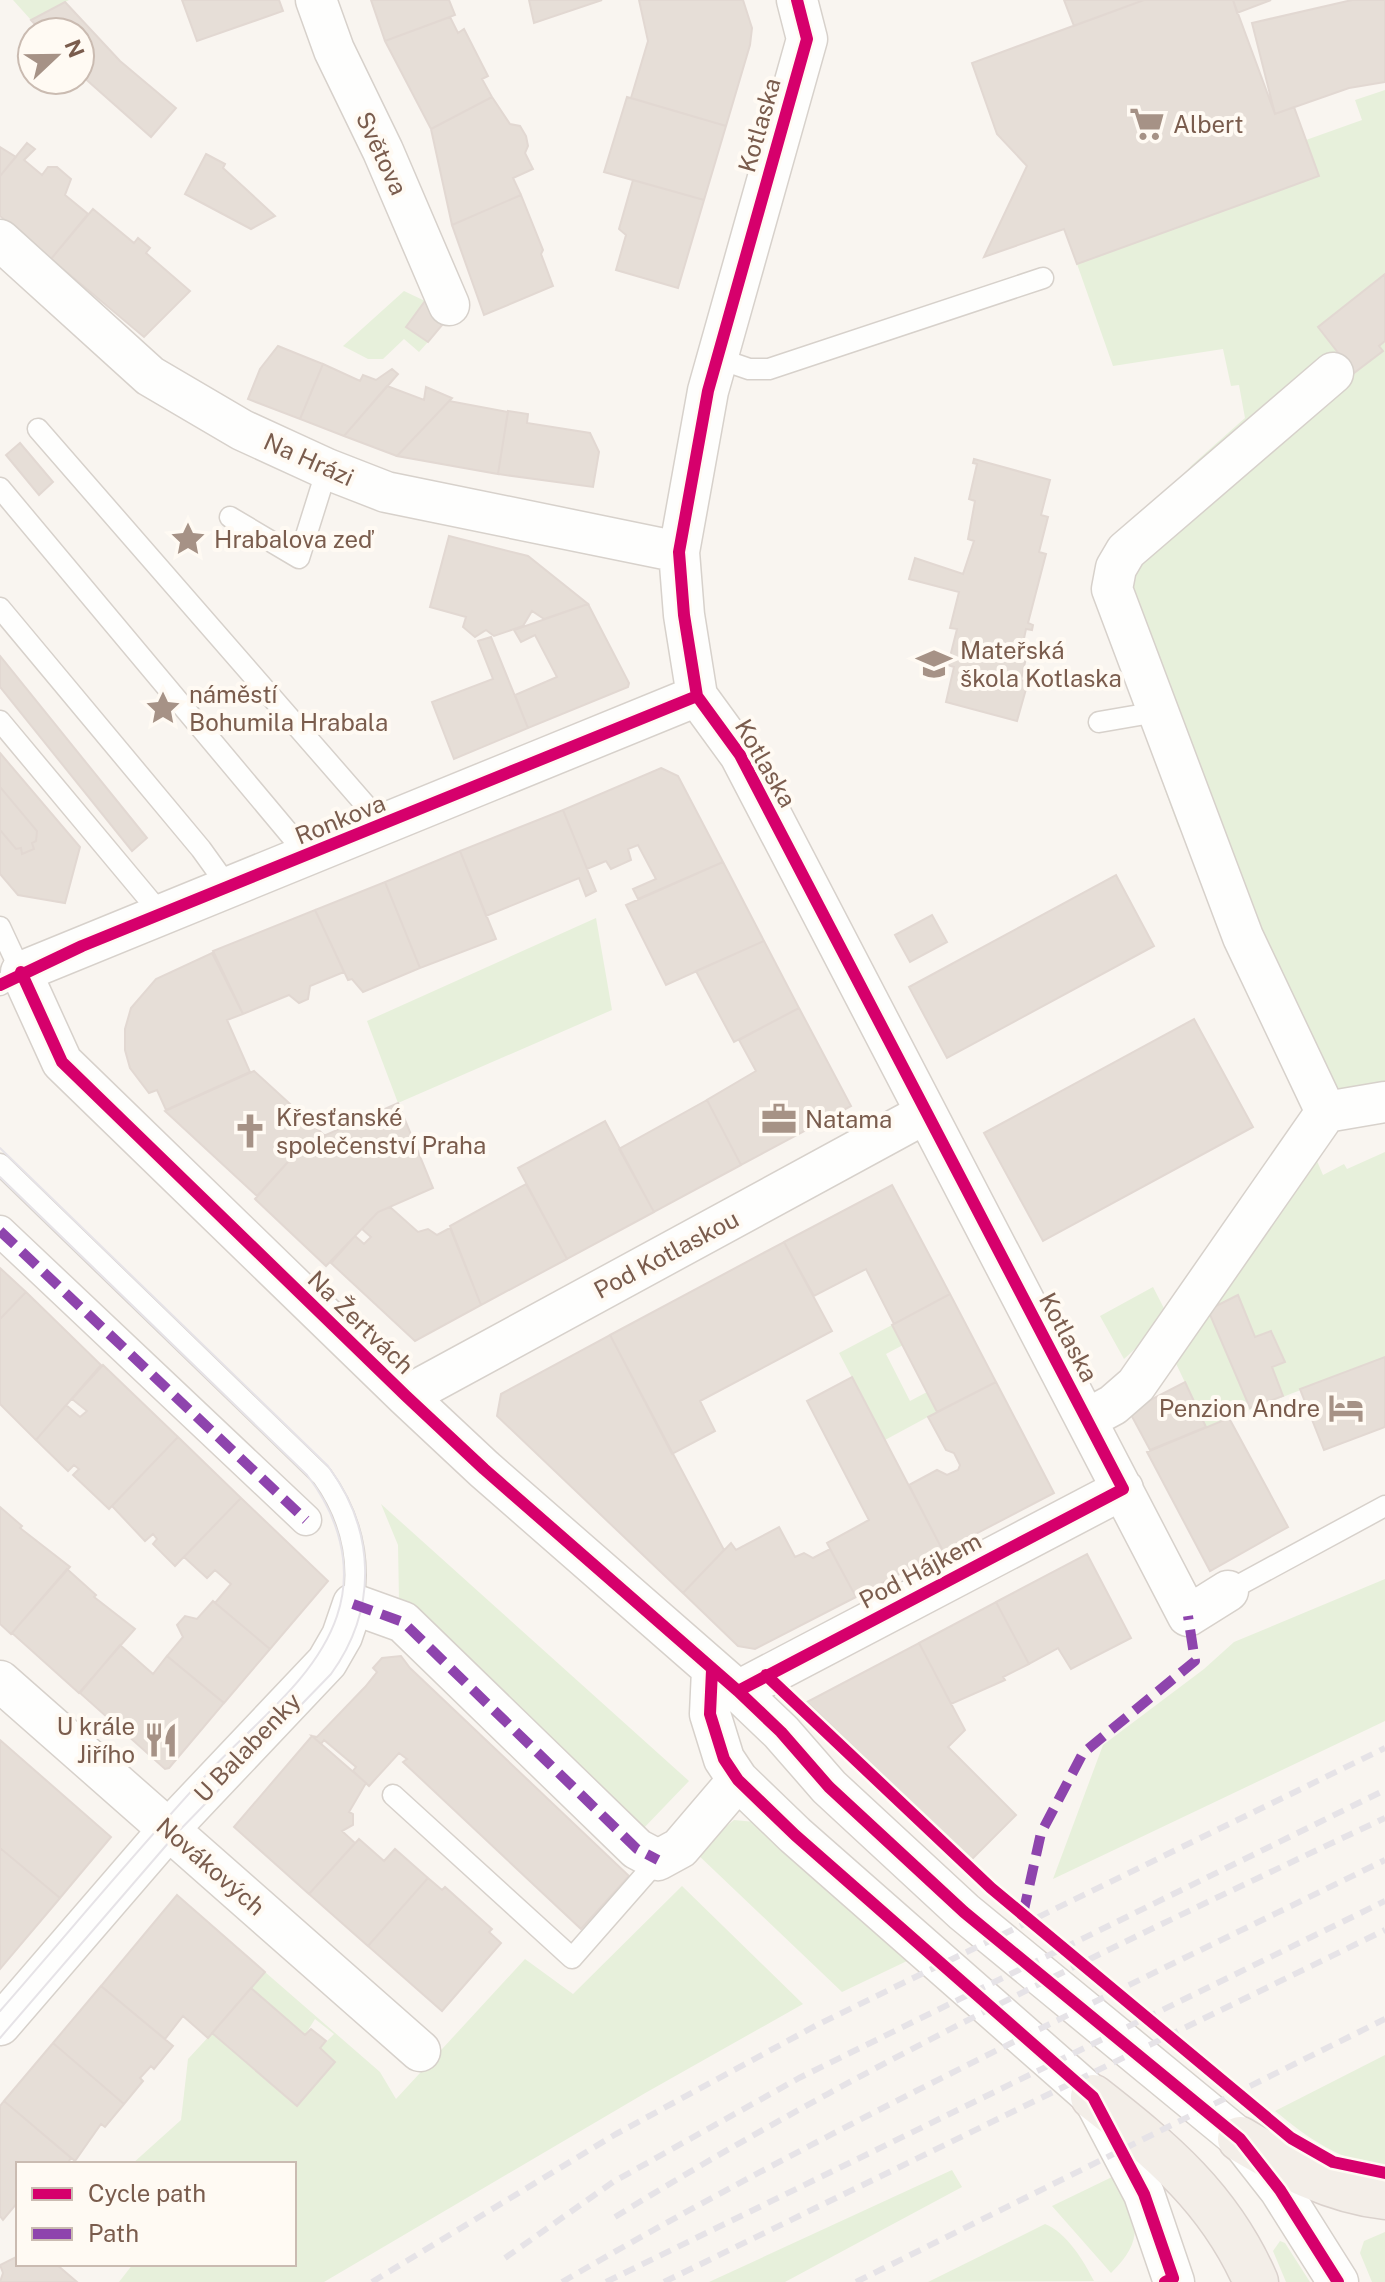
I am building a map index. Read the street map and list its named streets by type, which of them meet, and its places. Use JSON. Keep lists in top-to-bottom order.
{
  "streets": {
    "street": [
      "Kotlaska",
      "Světova",
      "Na Hrázi",
      "Ronkova",
      "Pod Kotlaskou",
      "Na Žertvách",
      "Pod Hájkem",
      "U Balabenky",
      "Novákových"
    ]
  },
  "crossings": [
    ["Kotlaska", "Na Hrázi"],
    ["Kotlaska", "Ronkova"],
    ["Kotlaska", "Pod Kotlaskou"],
    ["Kotlaska", "Pod Hájkem"],
    ["Ronkova", "Na Žertvách"],
    ["Pod Kotlaskou", "Na Žertvách"],
    ["Na Žertvách", "Pod Hájkem"],
    ["U Balabenky", "Novákových"]
  ],
  "places": {
    "supermarket": ["Albert"],
    "place": ["Hrabalova zeď", "náměstí Bohumila Hrabala"],
    "school or university": ["Mateřská škola Kotlaska"],
    "office": ["Natama"],
    "church": ["Křesťanské společenství Praha"],
    "hotel": ["Penzion Andre"],
    "restaurant": ["U krále Jiřího"]
  },
  "legend": ["Cycle path", "Path"],
  "north": "right"
}
